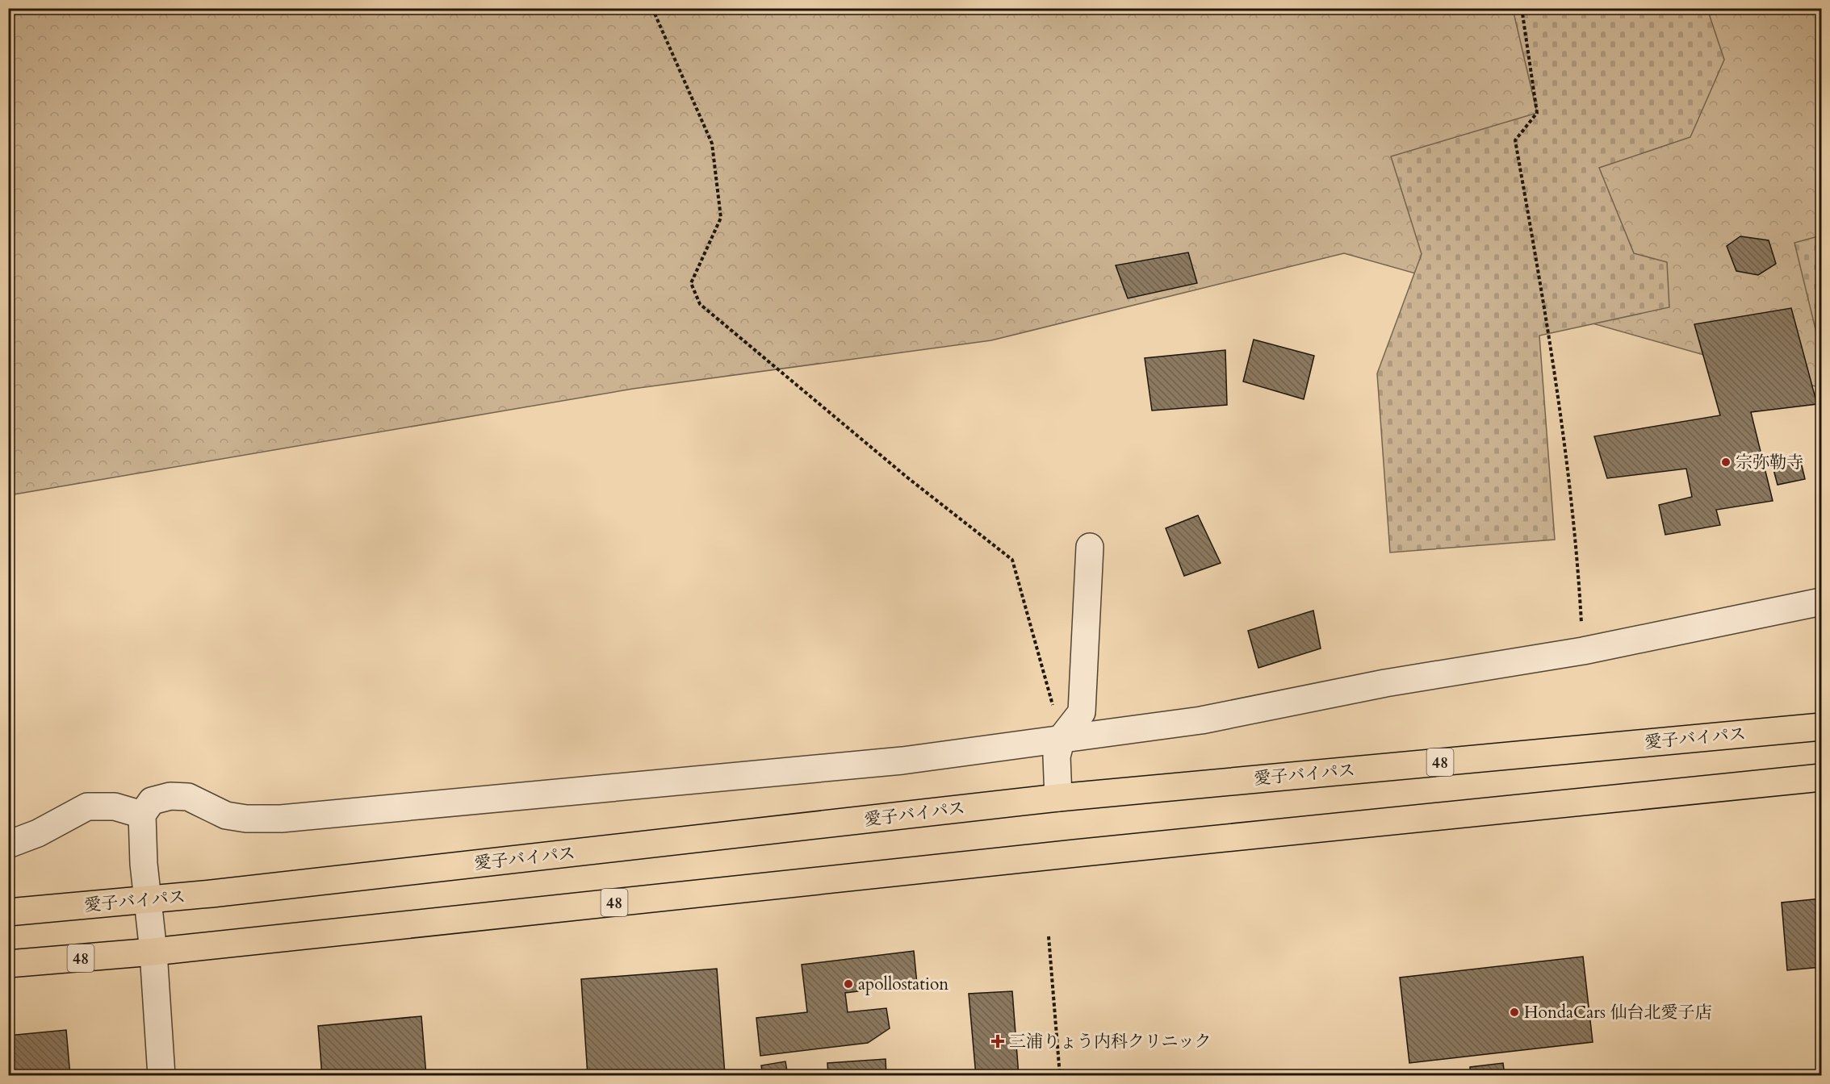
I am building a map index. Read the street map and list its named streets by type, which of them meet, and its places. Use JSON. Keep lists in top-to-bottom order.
{
  "streets": {
    "highway": ["愛子バイパス", "48"]
  },
  "places": {
    "other": ["宗弥勒寺", "apollostation", "HondaCars 仙台北愛子店"],
    "health": ["三浦りょう内科クリニック"]
  }
}
